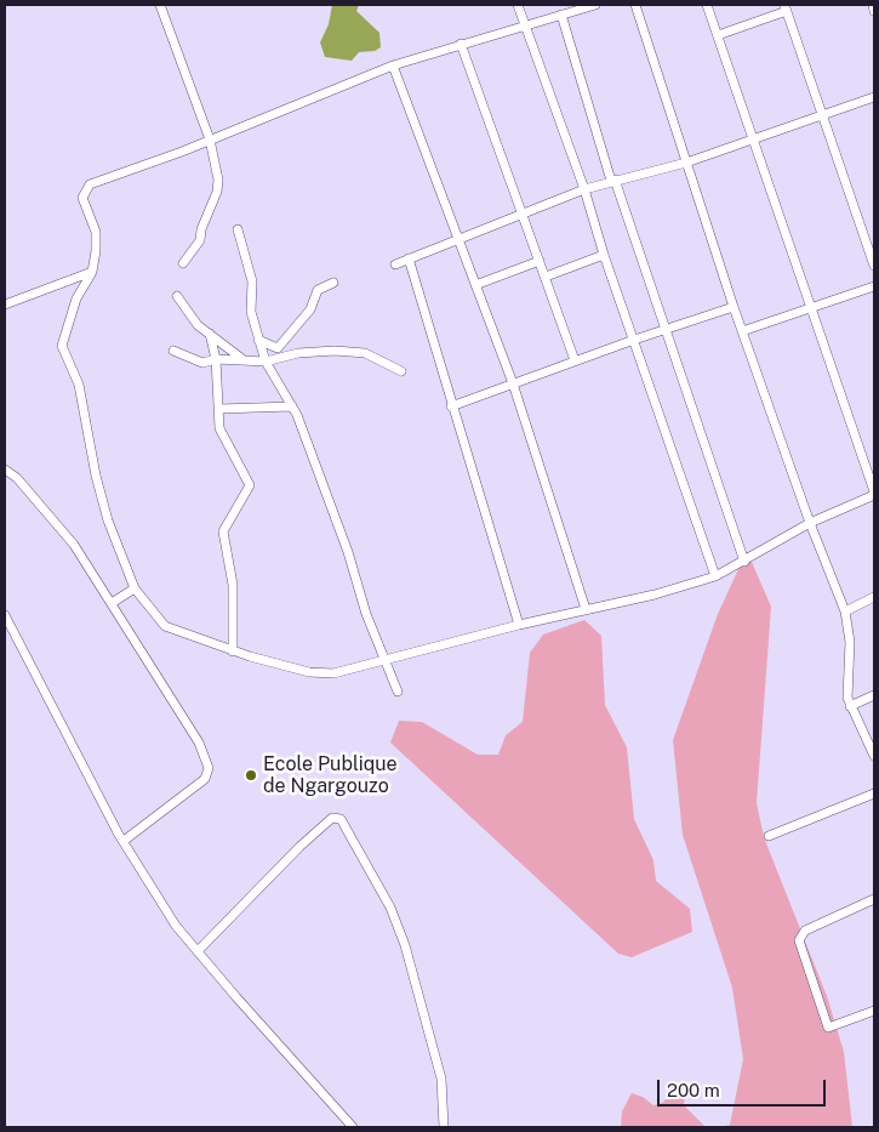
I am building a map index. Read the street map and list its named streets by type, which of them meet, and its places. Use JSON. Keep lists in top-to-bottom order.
{
  "places": ["Ecole Publique de Ngargouzo"],
  "scale_bar": "200 m"
}
